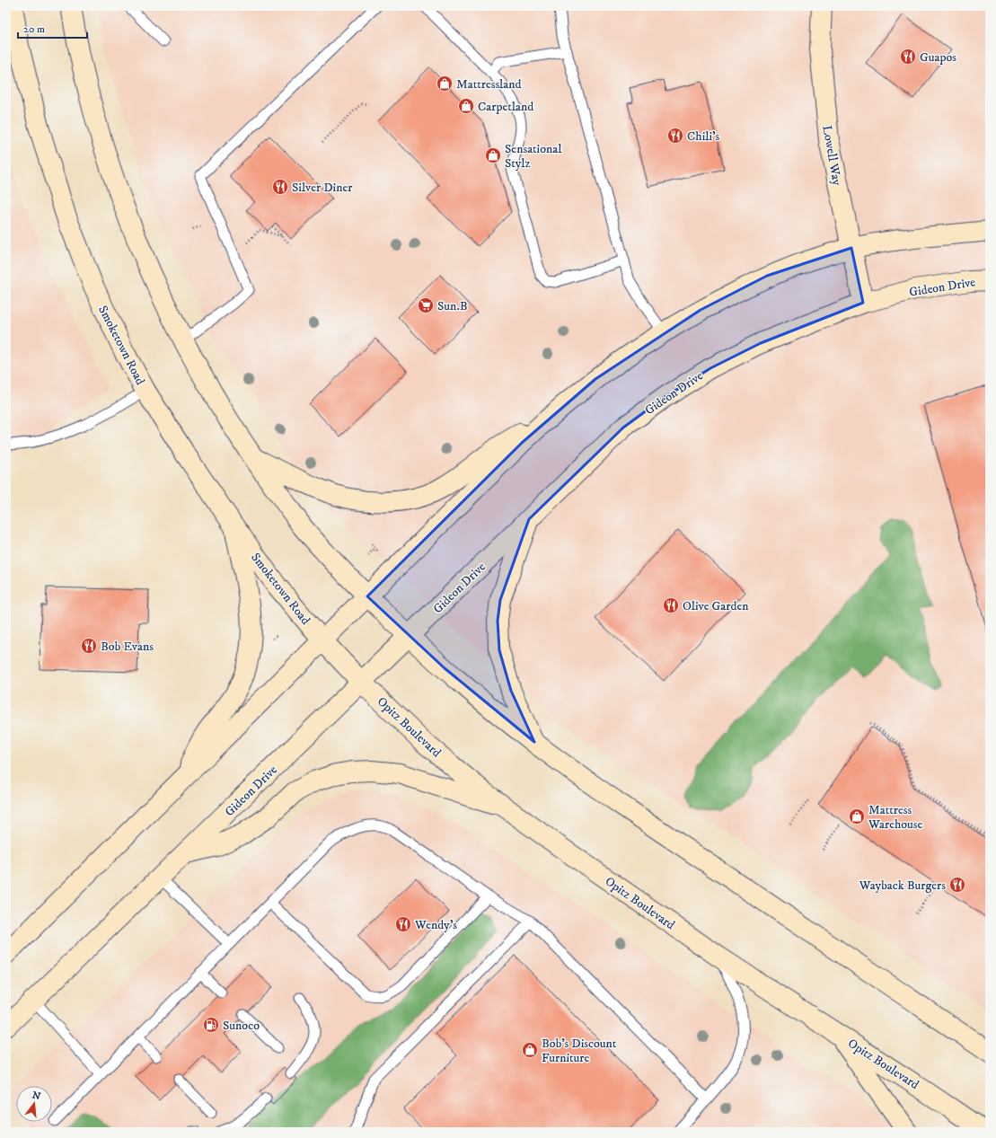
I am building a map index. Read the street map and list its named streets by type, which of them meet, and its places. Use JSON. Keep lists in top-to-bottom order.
{
  "streets": {
    "main road": [
      "Lowell Way",
      "Gideon Drive",
      "Smoketown Road",
      "Opitz Boulevard"
    ]
  },
  "crossings": [
    ["Lowell Way", "Gideon Drive"],
    ["Gideon Drive", "Opitz Boulevard"],
    ["Smoketown Road", "Opitz Boulevard"]
  ],
  "places": {
    "restaurant": [
      "Guapos",
      "Chili's",
      "Silver Diner",
      "Olive Garden",
      "Bob Evans",
      "Wayback Burgers",
      "Wendy's"
    ],
    "shop": [
      "Mattressland",
      "Carpetland",
      "Sensational Stylz",
      "Mattress Warehouse",
      "Bob's Discount Furniture"
    ],
    "supermarket": ["Sun.B"],
    "fuel station": ["Sunoco"]
  },
  "scale_bar": "20 m",
  "north": "top"
}
